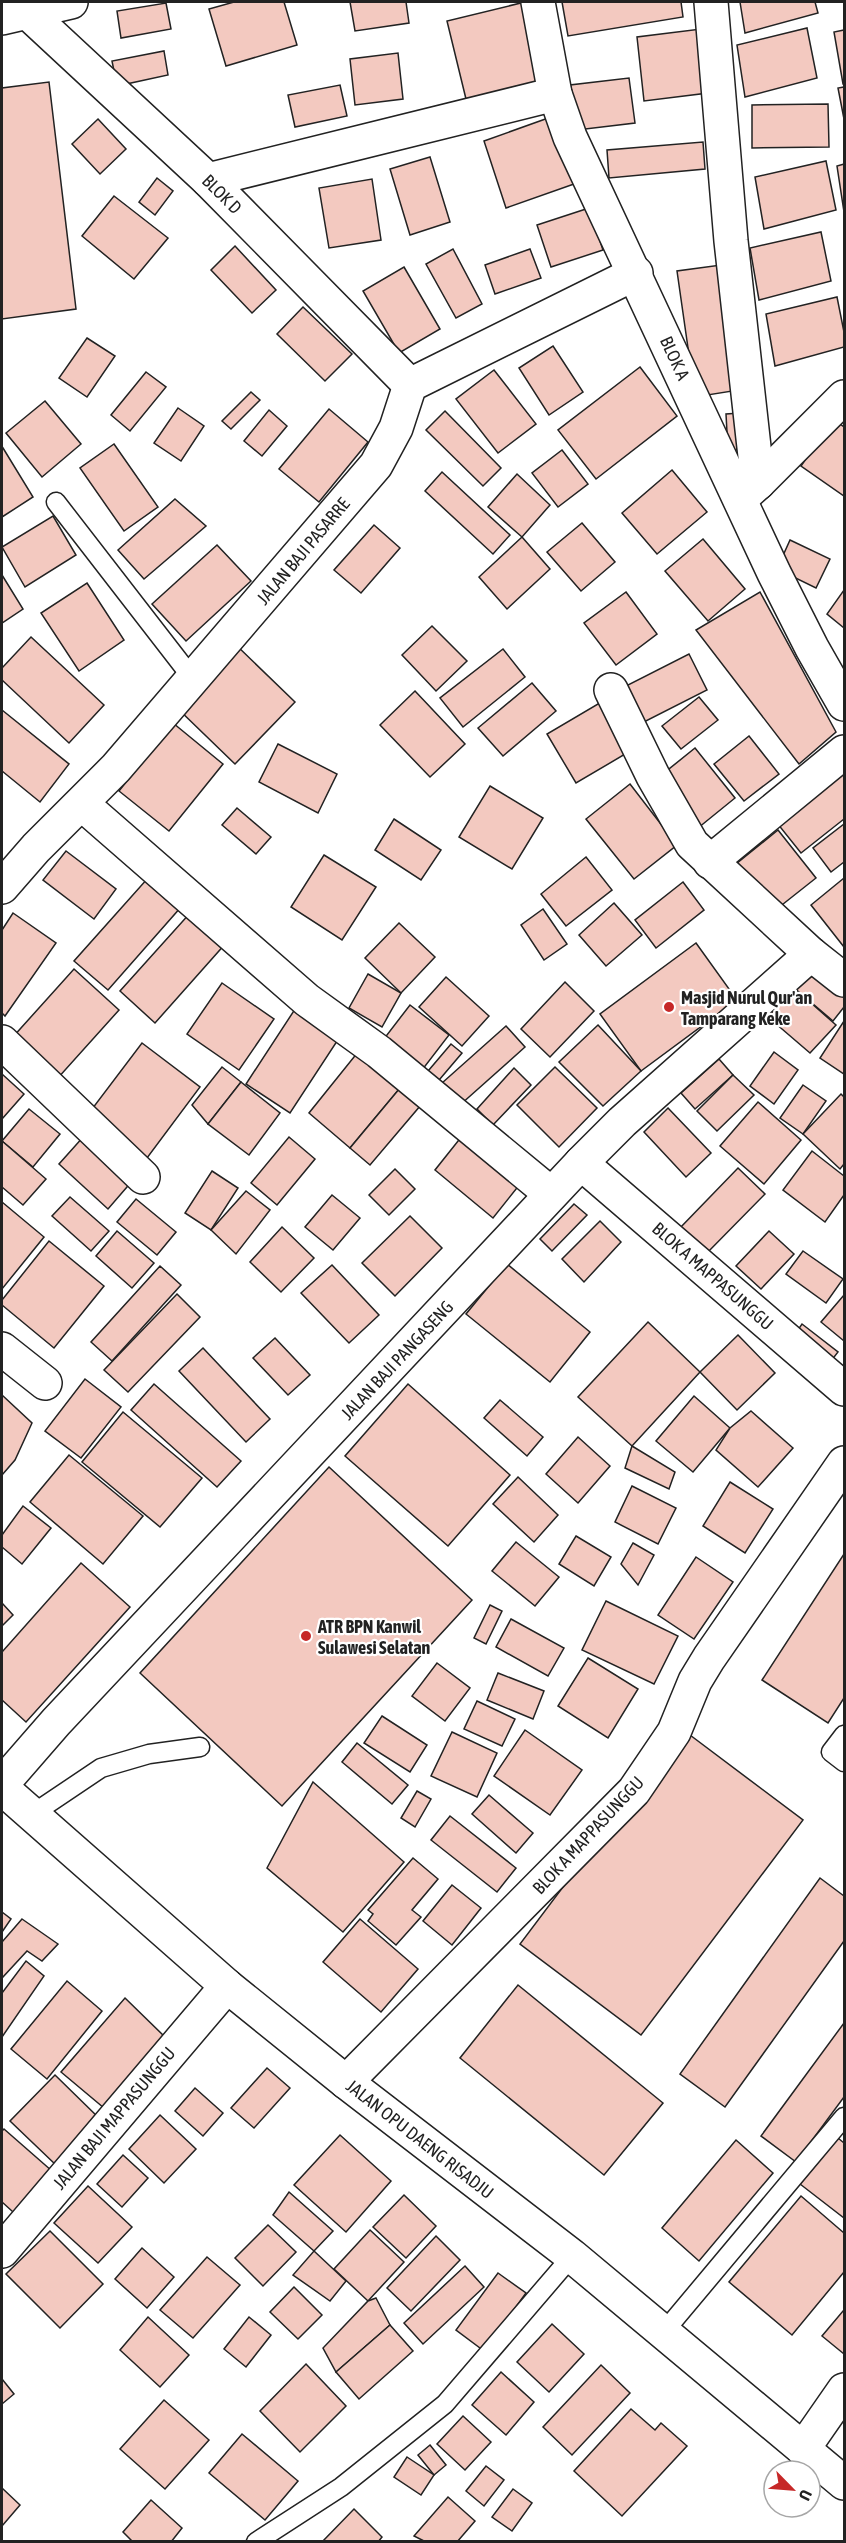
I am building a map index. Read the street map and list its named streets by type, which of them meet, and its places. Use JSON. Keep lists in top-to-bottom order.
{
  "streets": {
    "street": [
      "BLOK D",
      "BLOK A",
      "JALAN BAJI PASARRE",
      "BLOK A MAPPASUNGGU",
      "JALAN BAJI PANGASENG",
      "JALAN BAJI MAPPASUNGGU",
      "JALAN OPU DAENG RISADJU"
    ]
  },
  "crossings": [
    ["BLOK D", "JALAN BAJI PASARRE"],
    ["BLOK A MAPPASUNGGU", "JALAN BAJI PANGASENG"],
    ["BLOK A MAPPASUNGGU", "JALAN OPU DAENG RISADJU"],
    ["JALAN BAJI PANGASENG", "JALAN OPU DAENG RISADJU"],
    ["JALAN BAJI MAPPASUNGGU", "JALAN OPU DAENG RISADJU"]
  ],
  "places": ["Masjid Nurul Qur'an Tamparang Keke", "ATR BPN Kanwil Sulawesi Selatan"],
  "north": "bottom right"
}
